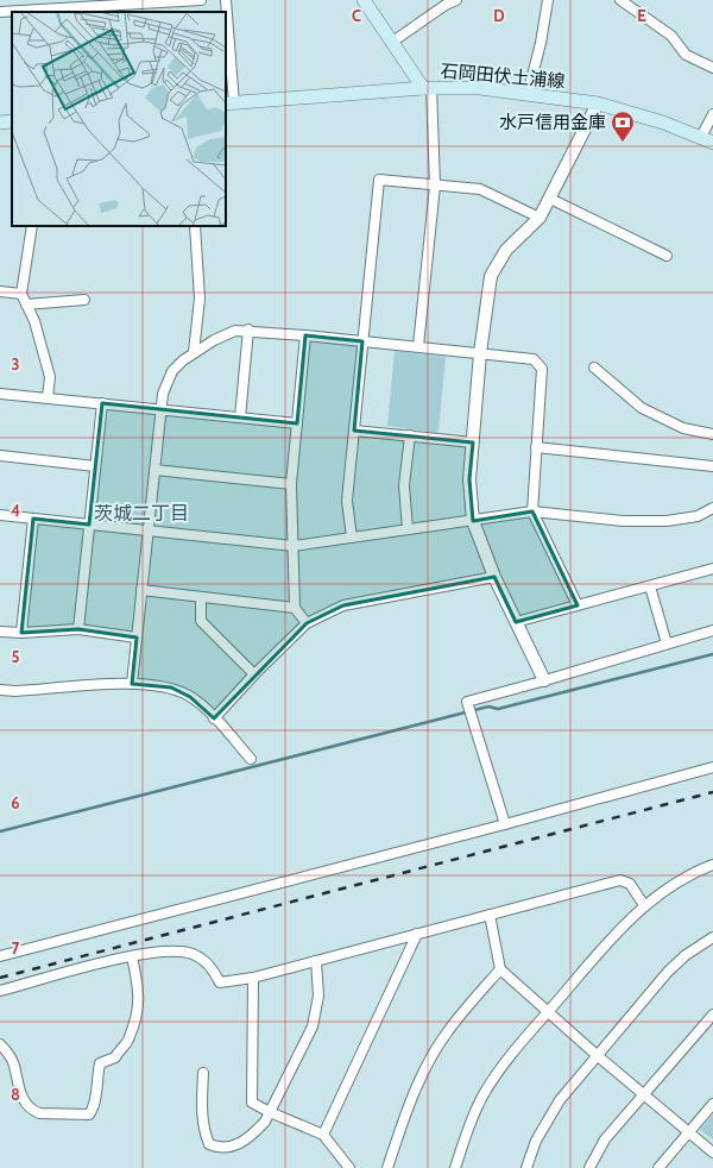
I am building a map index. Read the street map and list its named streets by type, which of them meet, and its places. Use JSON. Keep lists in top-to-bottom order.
{
  "streets": {
    "main road": ["石岡田伏土浦線"]
  },
  "districts": ["茨城二丁目"],
  "places": {
    "bank": ["水戸信用金庫"]
  },
  "grid": {
    "columns": ["C", "D", "E"],
    "rows": [
      "3",
      "4",
      "5",
      "6",
      "7",
      "8"
    ]
  }
}
